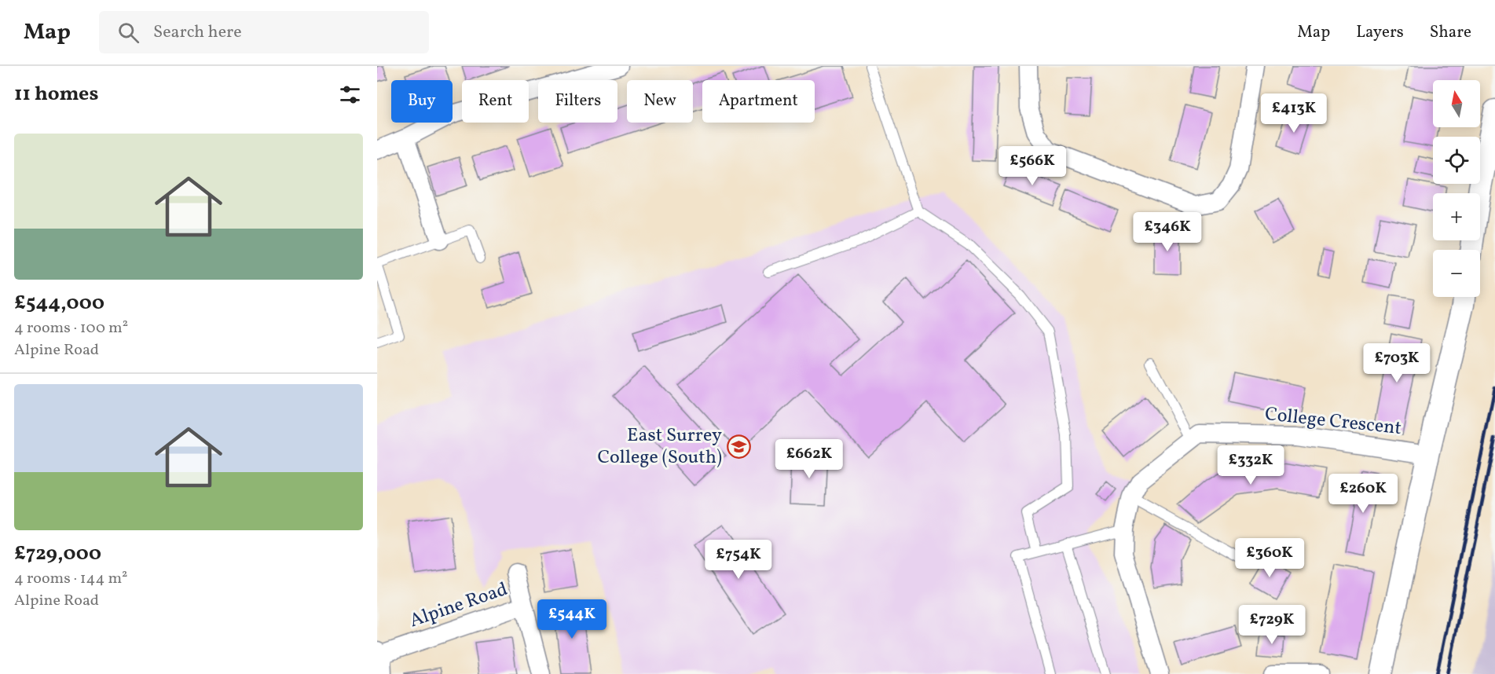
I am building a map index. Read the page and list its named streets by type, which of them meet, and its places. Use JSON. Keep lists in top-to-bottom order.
{
  "streets": {
    "street": ["College Crescent", "Alpine Road"]
  },
  "places": {
    "school or university": ["East Surrey College (South)"]
  },
  "north": "top",
  "page": {
    "header": "Map",
    "search": "Search here",
    "nav": ["Map", "Layers", "Share"],
    "heading": "11 homes",
    "map_buttons": ["+", "−"],
    "chip": [
      "Buy",
      "Rent",
      "Filters",
      "New",
      "Apartment"
    ],
    "price": [
      "£413K",
      "£566K",
      "£346K",
      "£703K",
      "£662K",
      "£332K",
      "£260K",
      "£360K",
      "£754K",
      "£544K",
      "£729K"
    ],
    "list": [
      {
        "name": "£544,000",
        "note": "4 rooms · 100 m² · Alpine Road"
      },
      {
        "name": "£729,000",
        "note": "4 rooms · 144 m² · Alpine Road"
      }
    ]
  }
}
